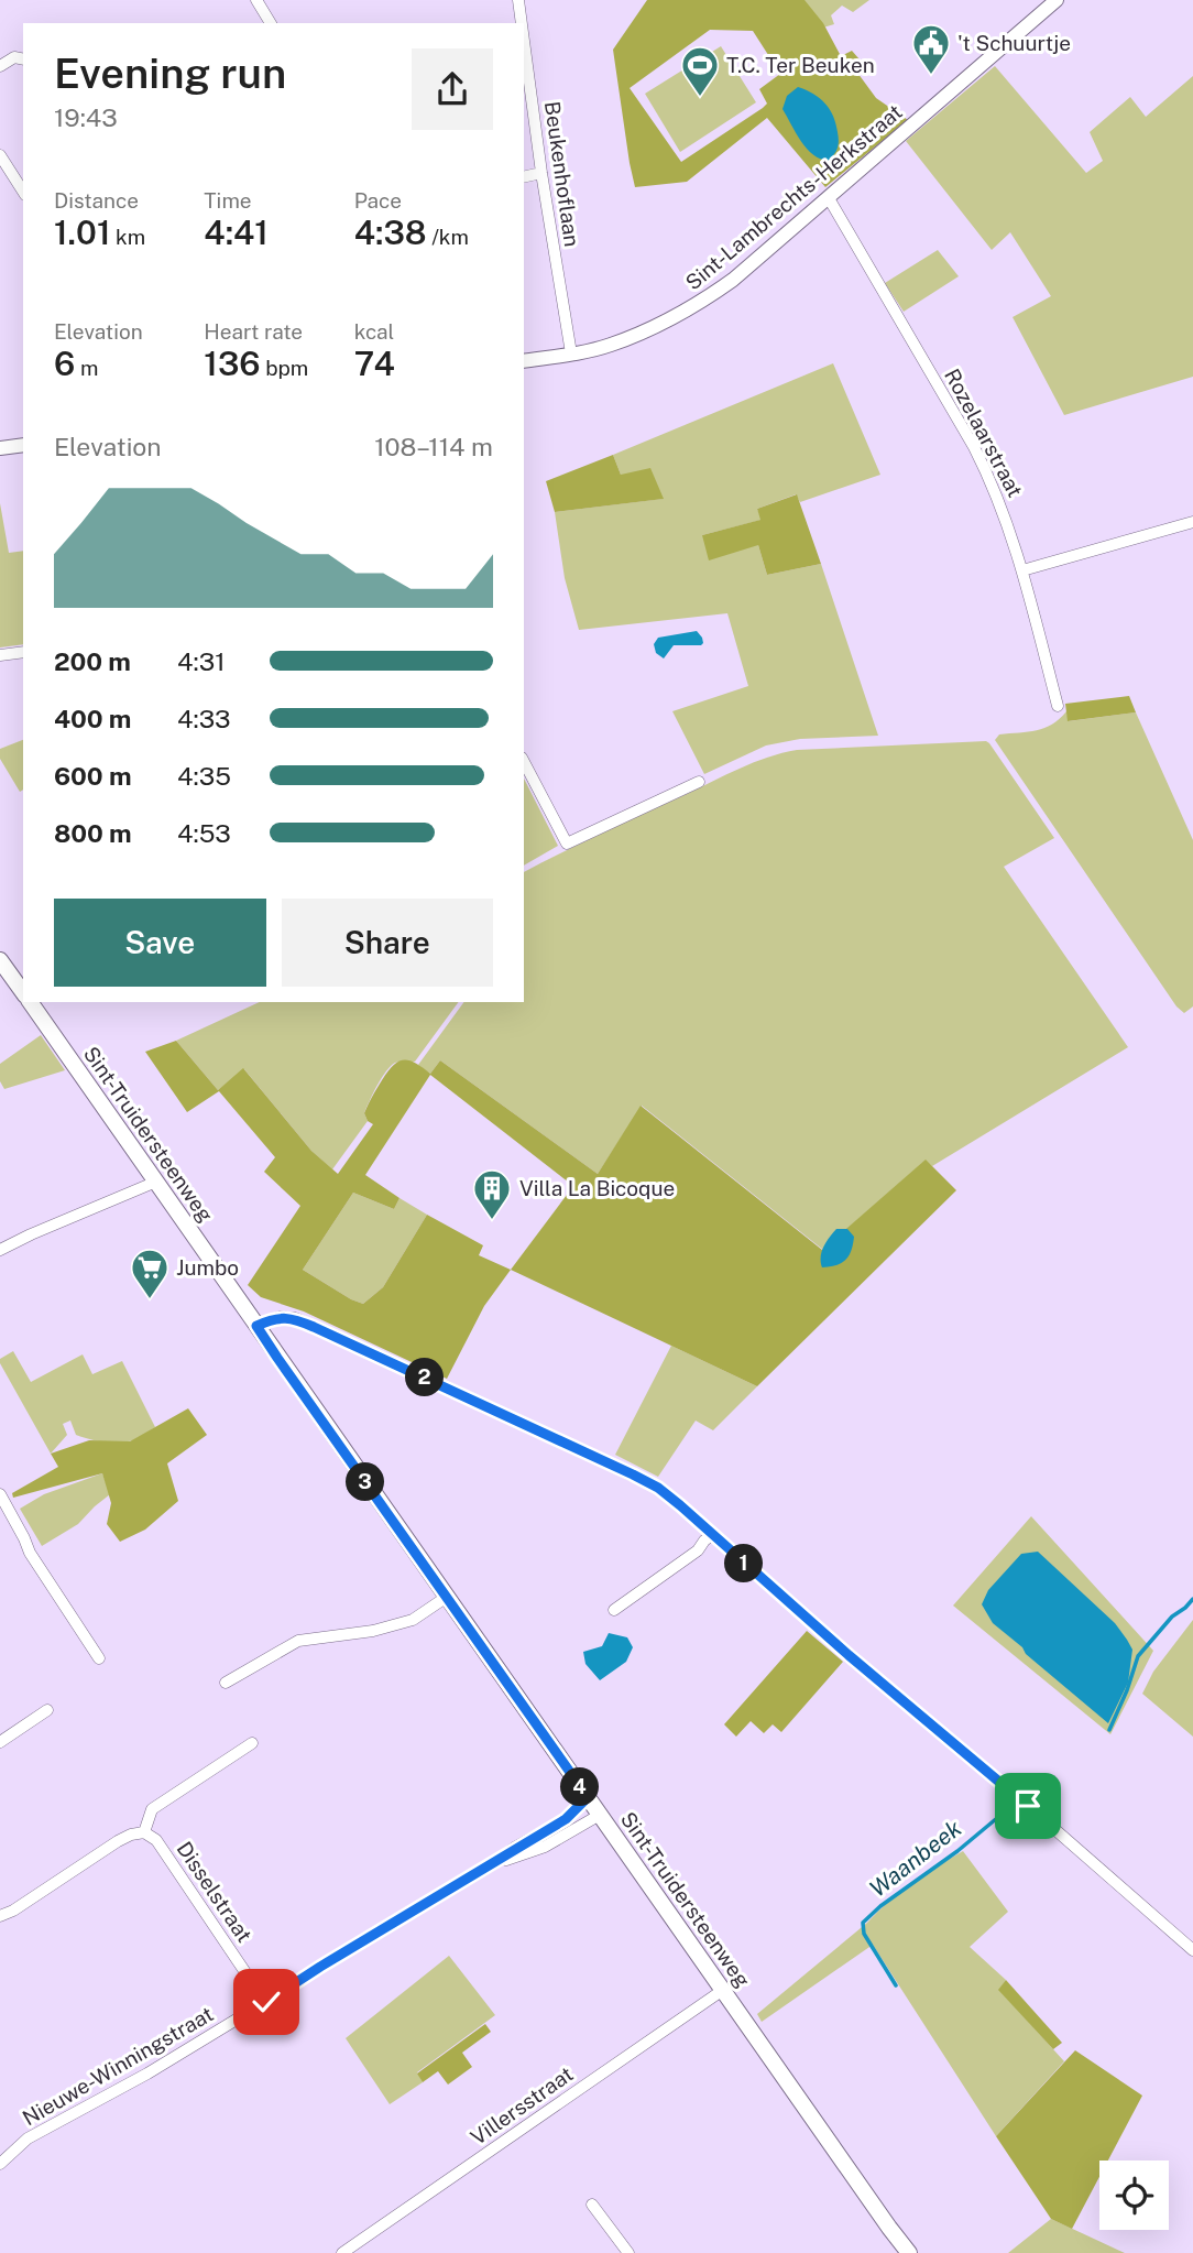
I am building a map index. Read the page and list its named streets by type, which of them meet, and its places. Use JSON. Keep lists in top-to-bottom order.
{
  "streets": {
    "main road": ["Sint-Truidersteenweg"],
    "street": [
      "Beukenhoflaan",
      "Sint-Lambrechts-Herkstraat",
      "Rozelaarstraat",
      "Disselstraat",
      "Nieuwe-Winningstraat",
      "Villersstraat"
    ]
  },
  "crossings": [
    ["Beukenhoflaan", "Sint-Lambrechts-Herkstraat"],
    ["Sint-Lambrechts-Herkstraat", "Rozelaarstraat"],
    ["Sint-Truidersteenweg", "Nieuwe-Winningstraat"],
    ["Sint-Truidersteenweg", "Villersstraat"],
    ["Disselstraat", "Nieuwe-Winningstraat"]
  ],
  "water": ["Waanbeek"],
  "places": {
    "public building": ["'t Schuurtje"],
    "sports": ["T.C. Ter Beuken"],
    "building": ["Villa La Bicoque"],
    "supermarket": ["Jumbo"]
  },
  "page": {
    "heading": ["Evening run", "19:43"],
    "stats": [
      ["Distance", "1.01 km"],
      ["Time", "4:41"],
      ["Pace", "4:38 /km"],
      ["Elevation", "6 m"],
      ["Heart rate", "136 bpm"],
      ["kcal", "74"]
    ],
    "chart": ["Elevation", "108–114 m"],
    "list": [
      {
        "name": "200 m",
        "note": "4:31"
      },
      {
        "name": "400 m",
        "note": "4:33"
      },
      {
        "name": "600 m",
        "note": "4:35"
      },
      {
        "name": "800 m",
        "note": "4:53"
      }
    ],
    "buttons": ["Save", "Share"],
    "pins": [
      "2",
      "3",
      "1",
      "4"
    ]
  }
}
